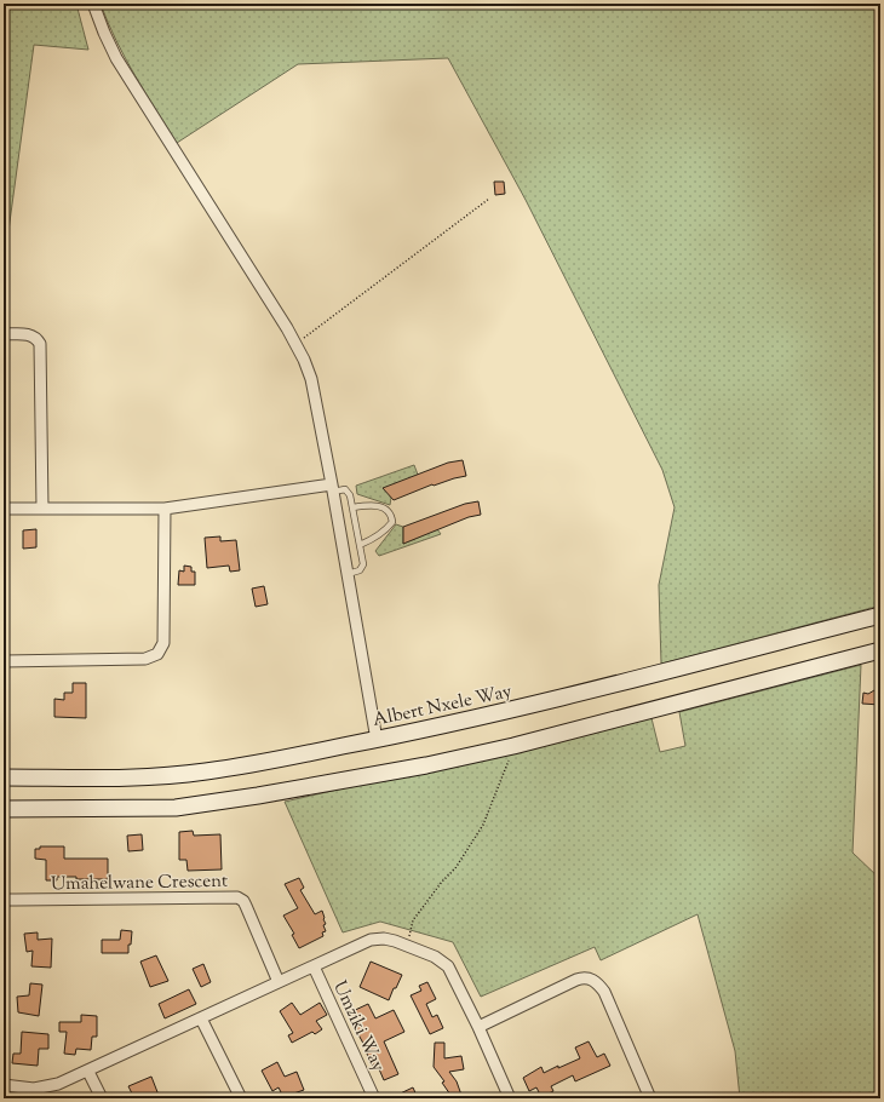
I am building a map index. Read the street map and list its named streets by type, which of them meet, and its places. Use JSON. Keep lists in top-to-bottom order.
{
  "streets": {
    "main road": ["Albert Nxele Way"],
    "street": ["Umahelwane Crescent", "Umziki Way"]
  }
}
